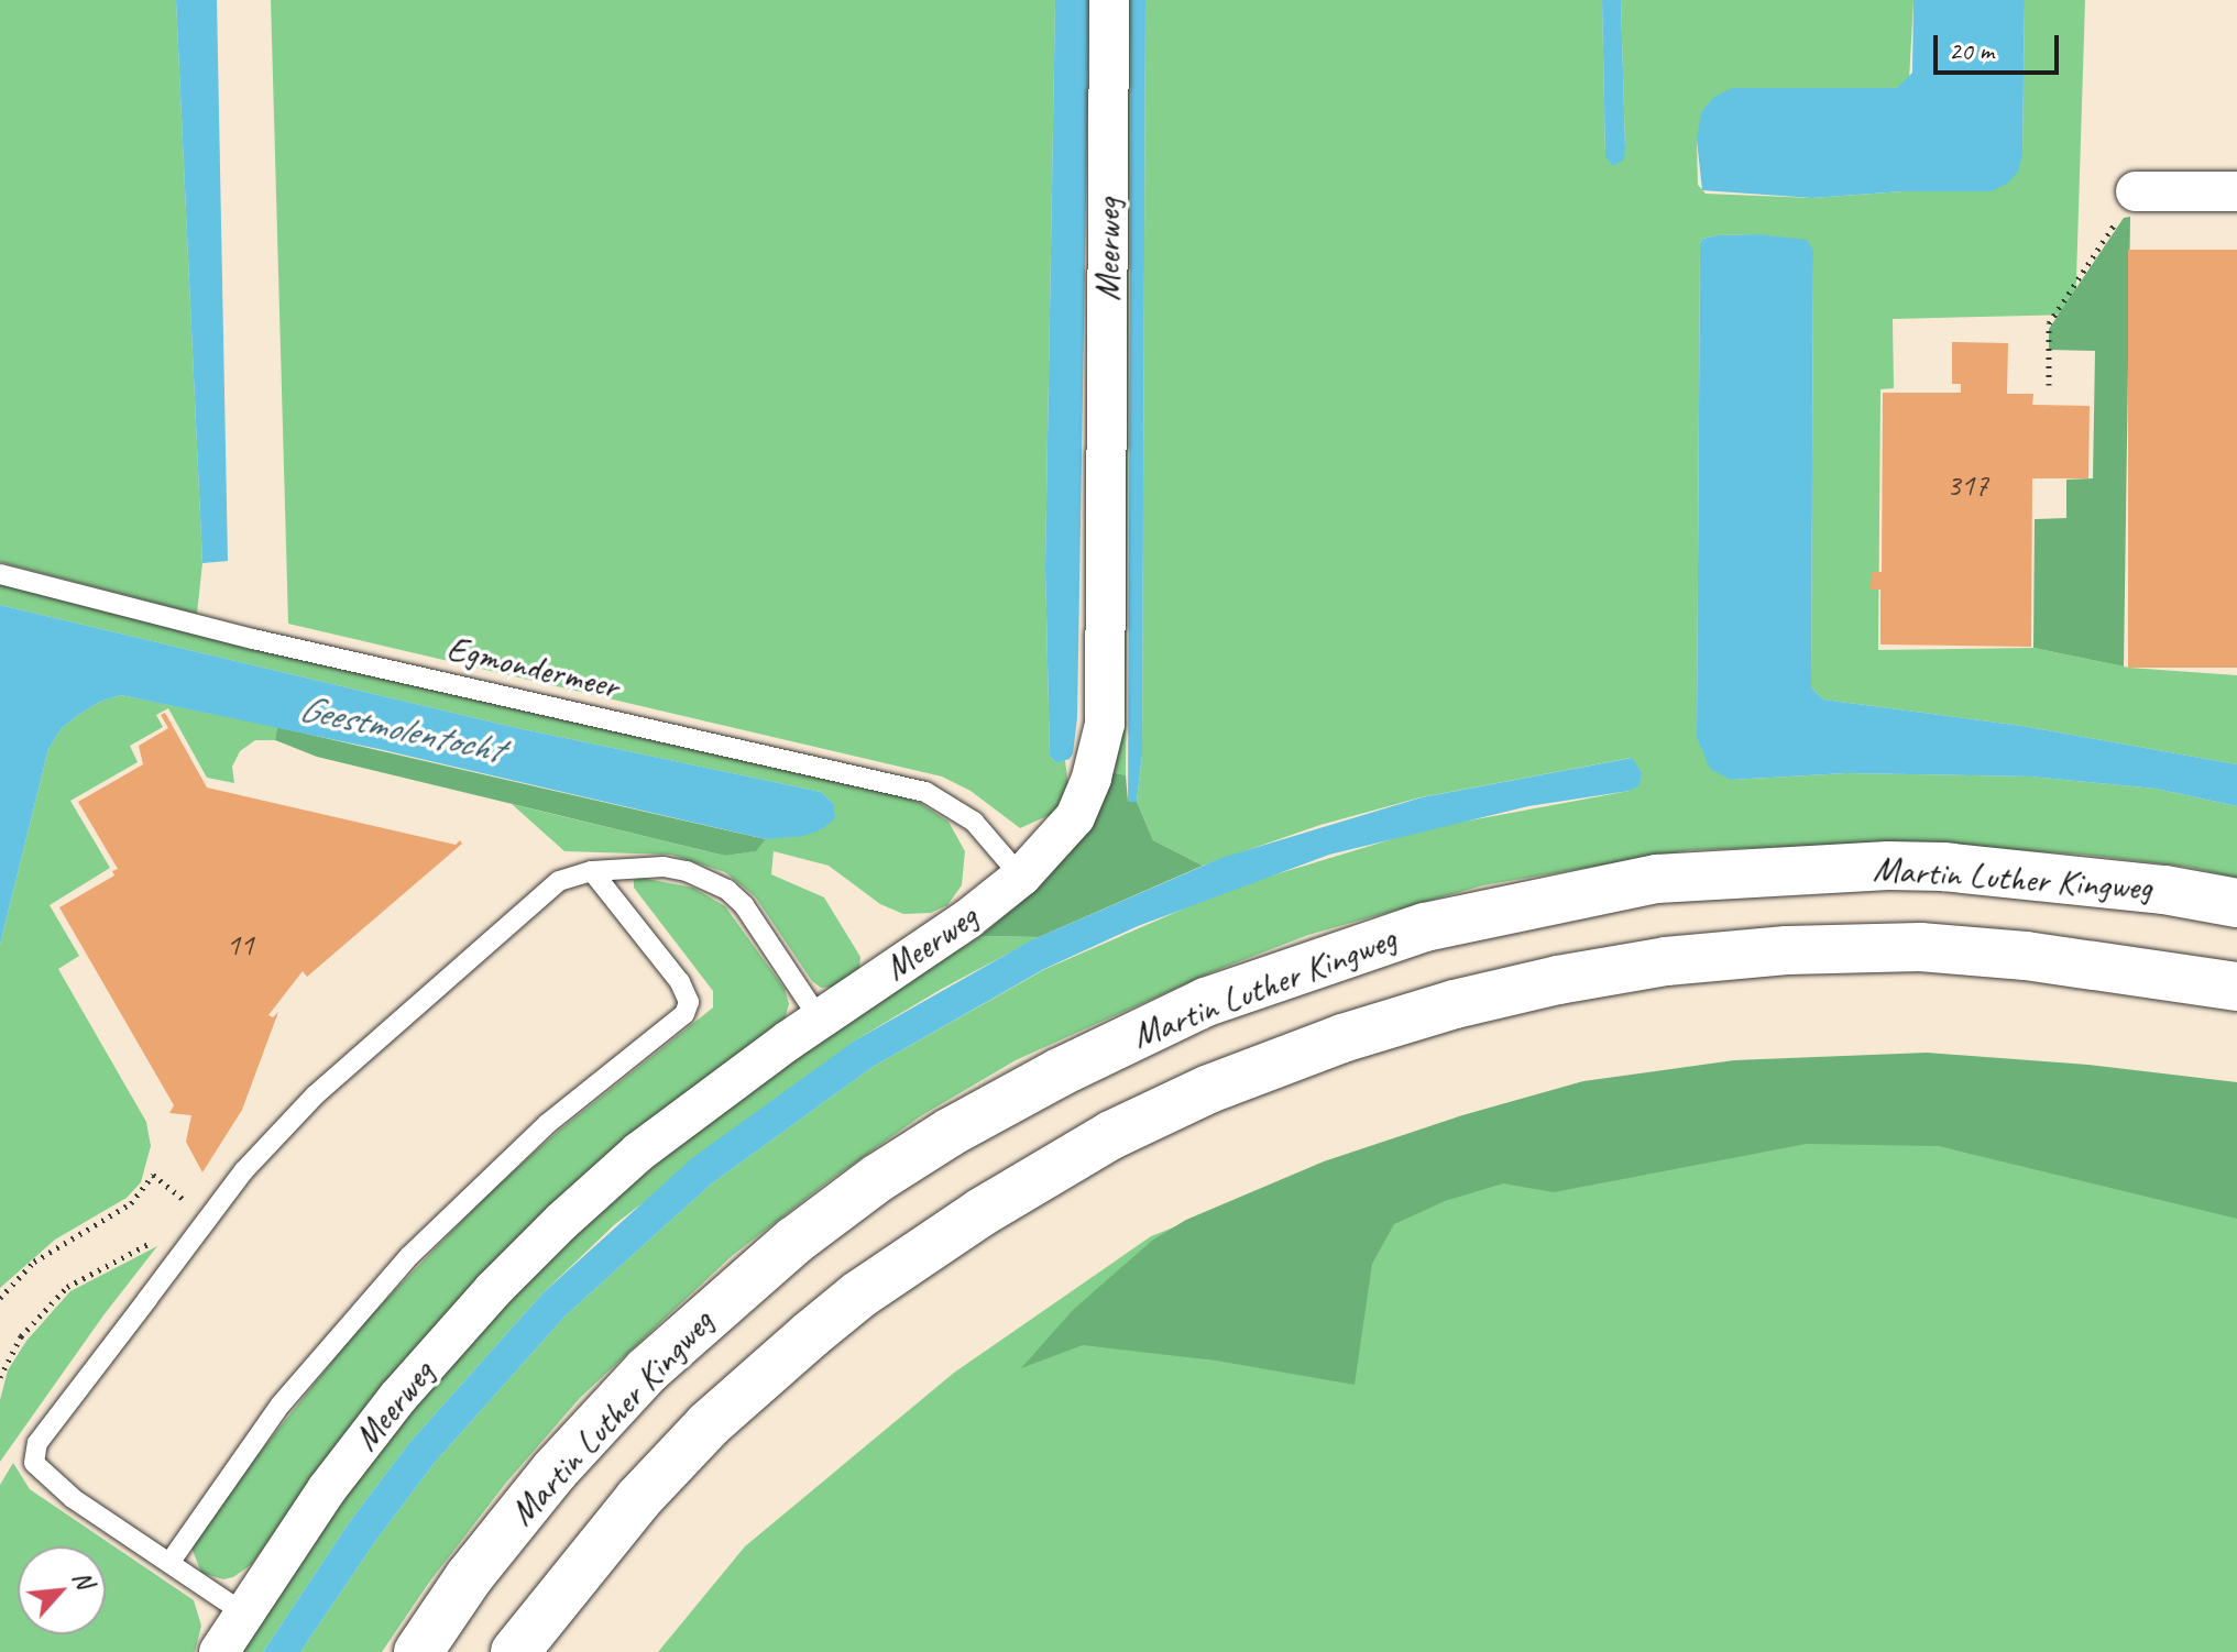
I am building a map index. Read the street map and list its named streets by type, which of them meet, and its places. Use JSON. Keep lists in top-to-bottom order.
{
  "streets": {
    "highway": ["Martin Luther Kingweg"],
    "street": ["Meerweg"],
    "lane": ["Egmondermeer"]
  },
  "crossings": [
    ["Meerweg", "Egmondermeer"]
  ],
  "water": ["Geestmolentocht"],
  "house_numbers": ["317", "11"],
  "scale_bar": "20 m",
  "north": "top right"
}
